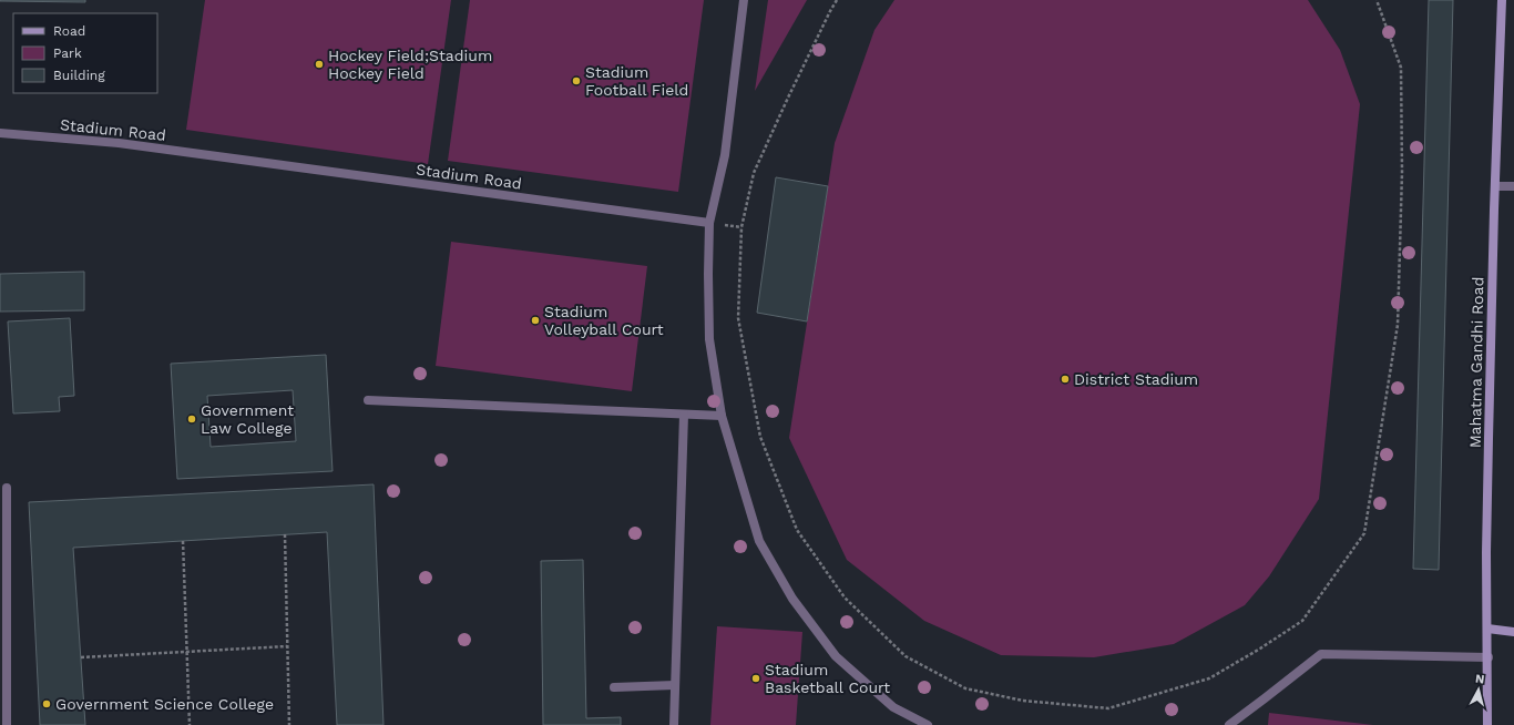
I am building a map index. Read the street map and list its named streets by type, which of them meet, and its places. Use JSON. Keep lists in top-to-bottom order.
{
  "streets": {
    "street": ["Stadium Road", "Mahatma Gandhi Road"]
  },
  "places": [
    "Hockey Field;Stadium Hockey Field",
    "Stadium Football Field",
    "Stadium Volleyball Court",
    "District Stadium",
    "Government Law College",
    "Stadium Basketball Court",
    "Government Science College"
  ],
  "legend": ["Road", "Park", "Building"],
  "north": "top"
}
